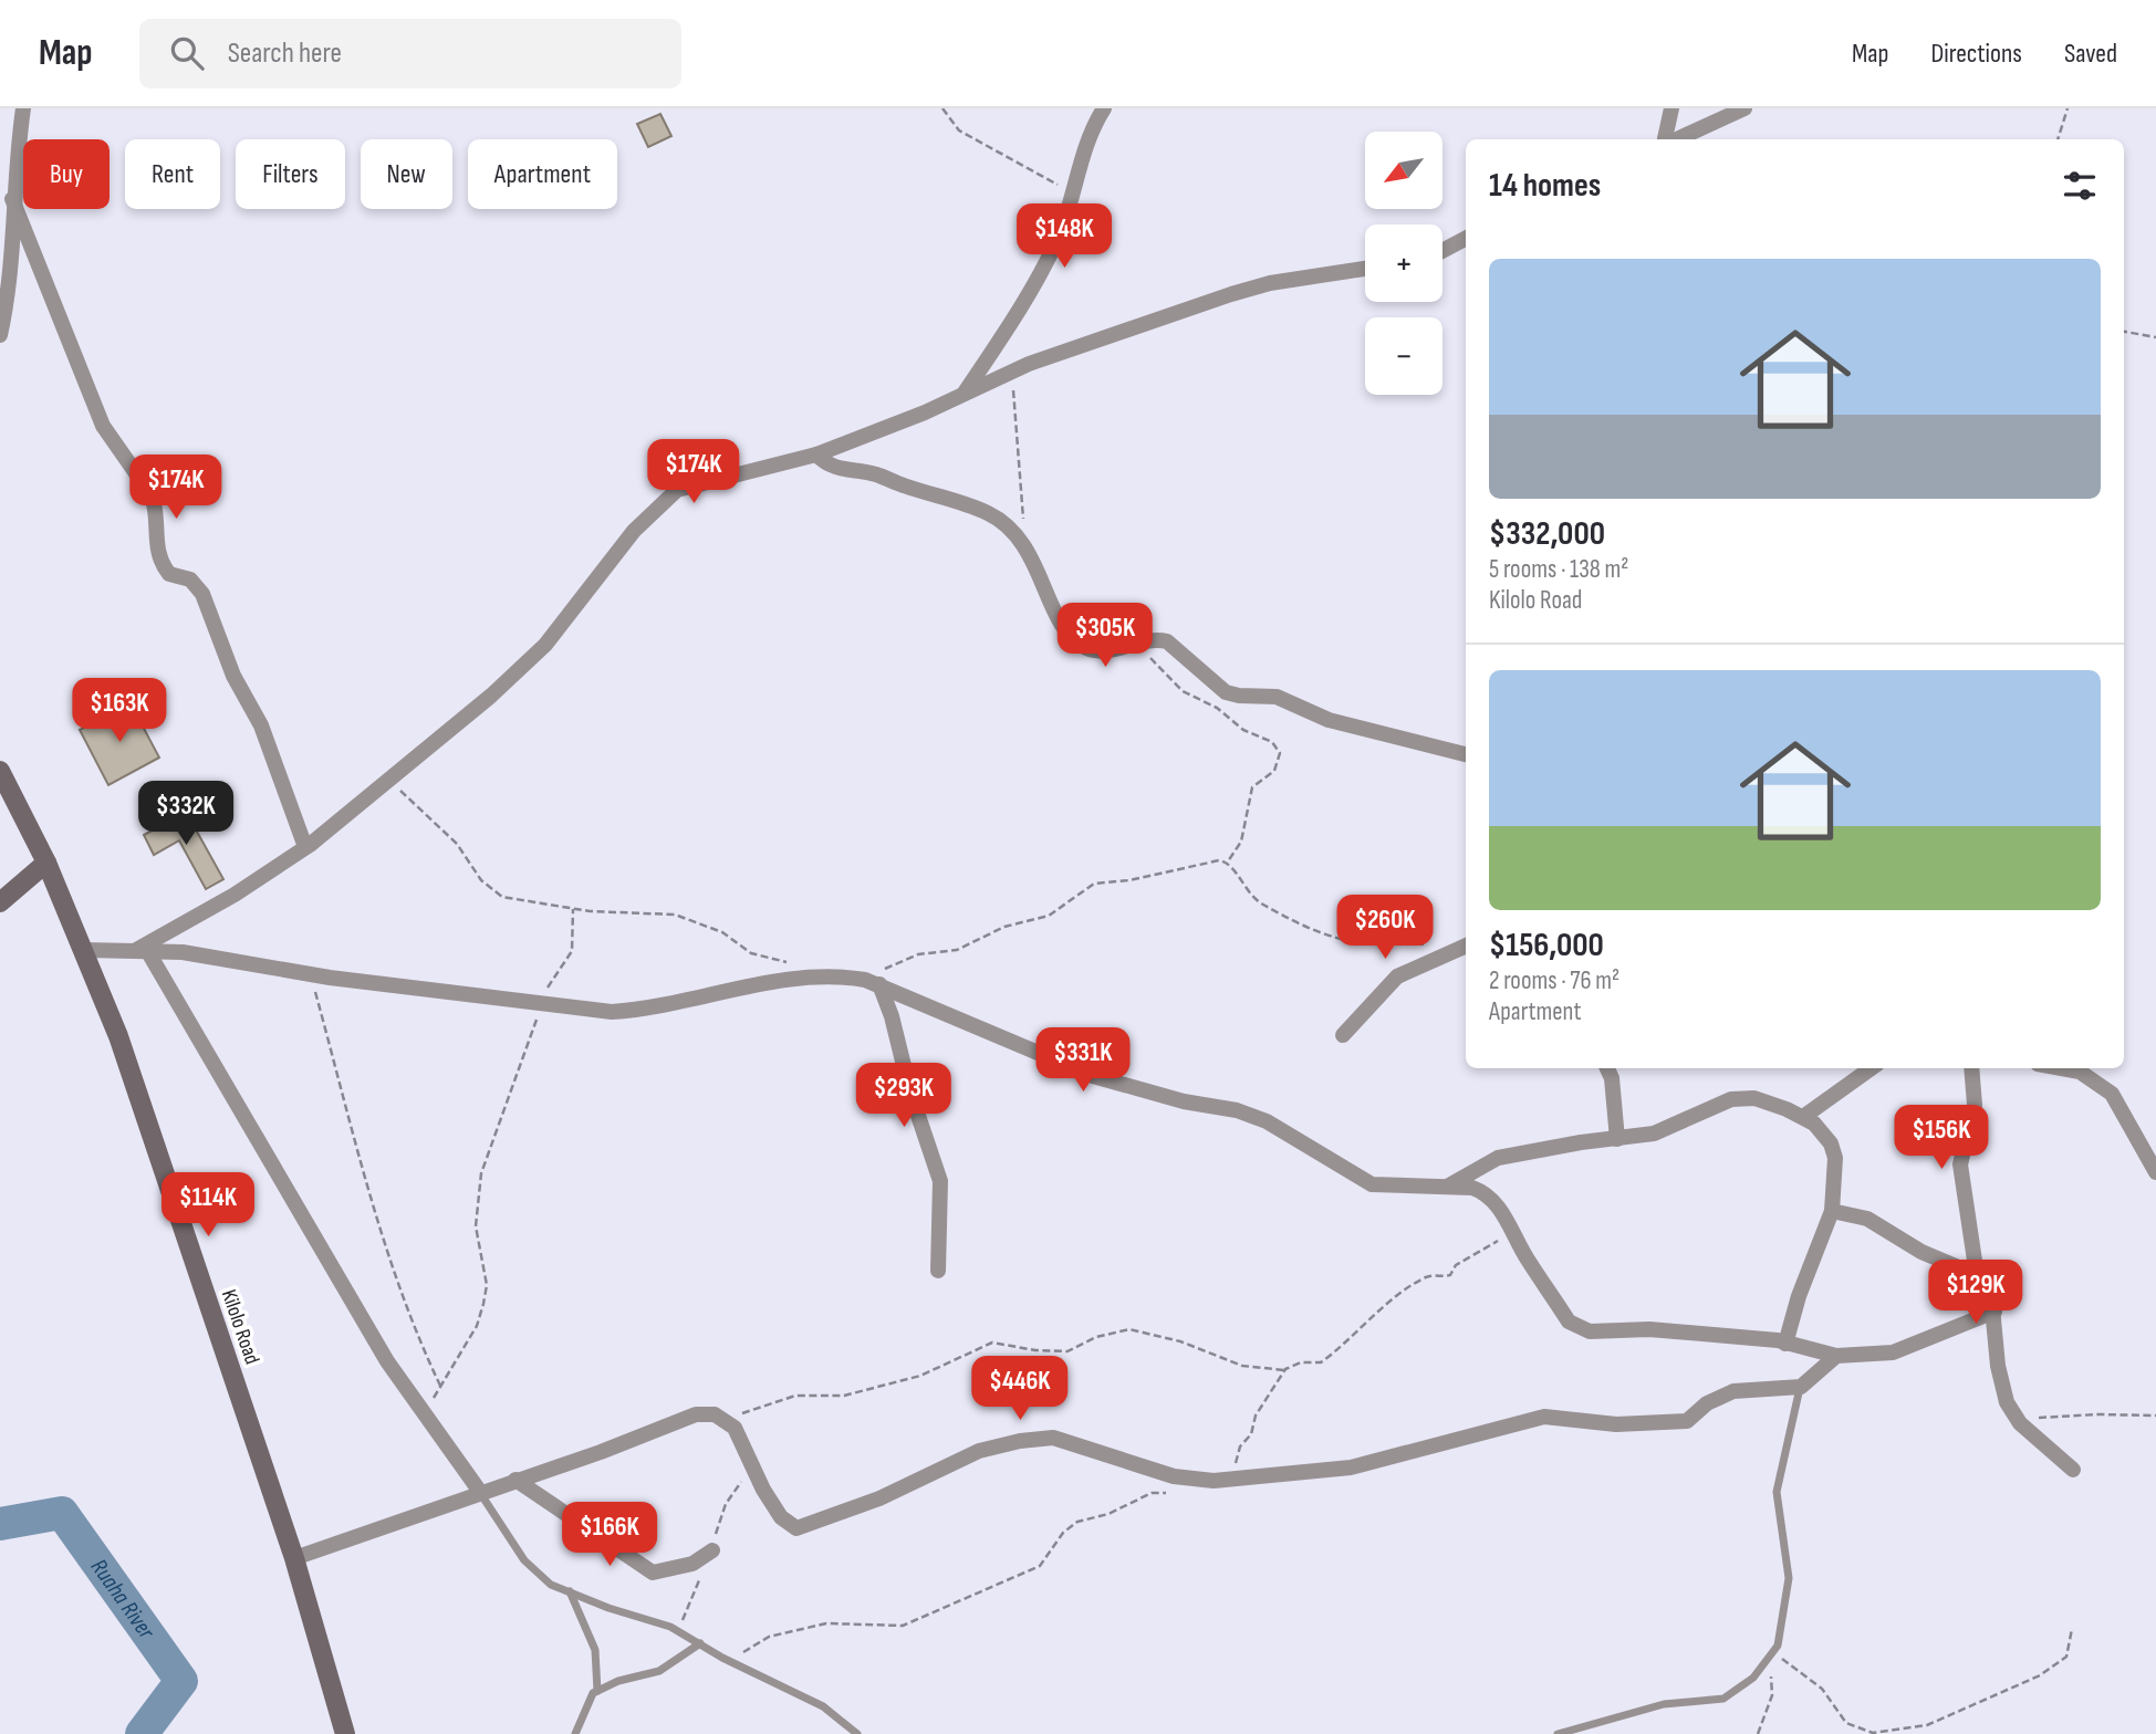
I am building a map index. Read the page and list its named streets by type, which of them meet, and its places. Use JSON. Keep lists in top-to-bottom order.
{
  "streets": {
    "main road": ["Kilolo Road"]
  },
  "water": ["Ruaha River"],
  "north": "bottom left",
  "page": {
    "header": "Map",
    "search": "Search here",
    "nav": ["Map", "Directions", "Saved"],
    "map_buttons": ["+", "−"],
    "chip": [
      "Buy",
      "Rent",
      "Filters",
      "New",
      "Apartment"
    ],
    "heading": "14 homes",
    "price": [
      "$148K",
      "$174K",
      "$174K",
      "$305K",
      "$163K",
      "$332K",
      "$260K",
      "$331K",
      "$293K",
      "$156K",
      "$114K",
      "$129K",
      "$446K",
      "$166K"
    ],
    "list": [
      {
        "name": "$332,000",
        "note": "5 rooms · 138 m² · Kilolo Road"
      },
      {
        "name": "$156,000",
        "note": "2 rooms · 76 m² · Apartment"
      }
    ]
  }
}
